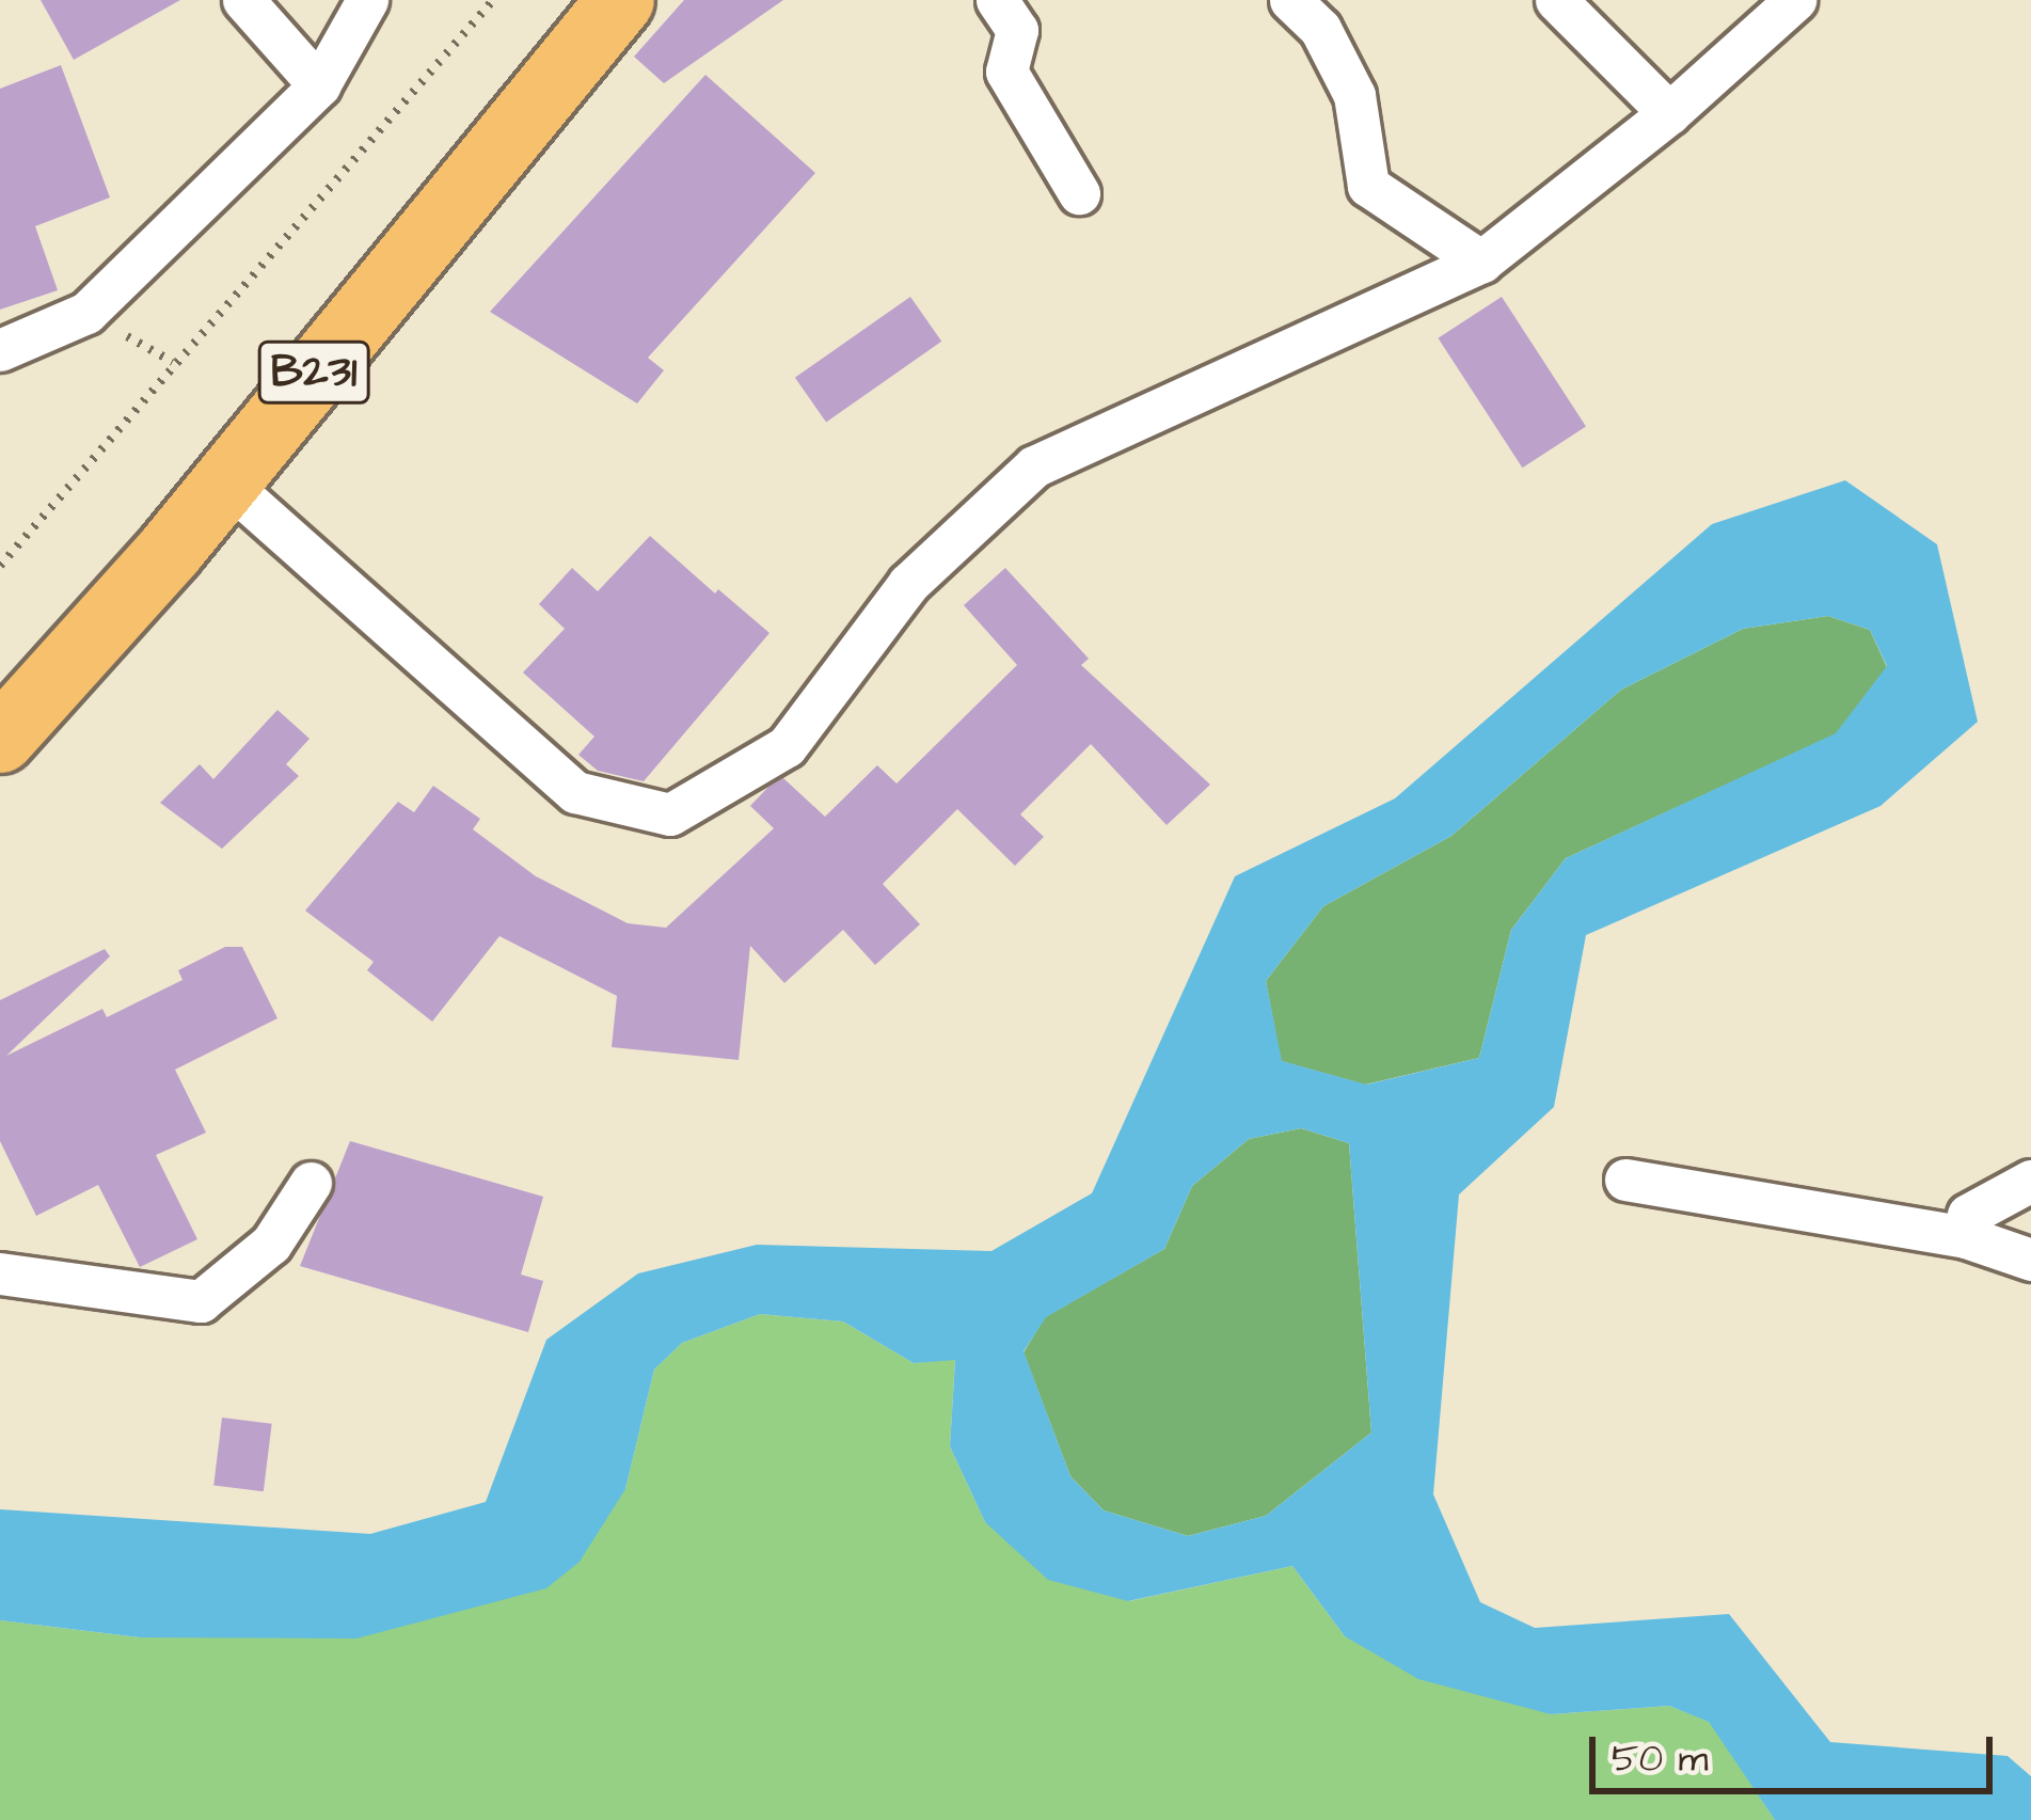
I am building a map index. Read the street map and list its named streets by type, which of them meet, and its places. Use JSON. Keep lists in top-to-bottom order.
{
  "streets": {
    "main road": ["B231"]
  },
  "scale_bar": "50 m"
}
